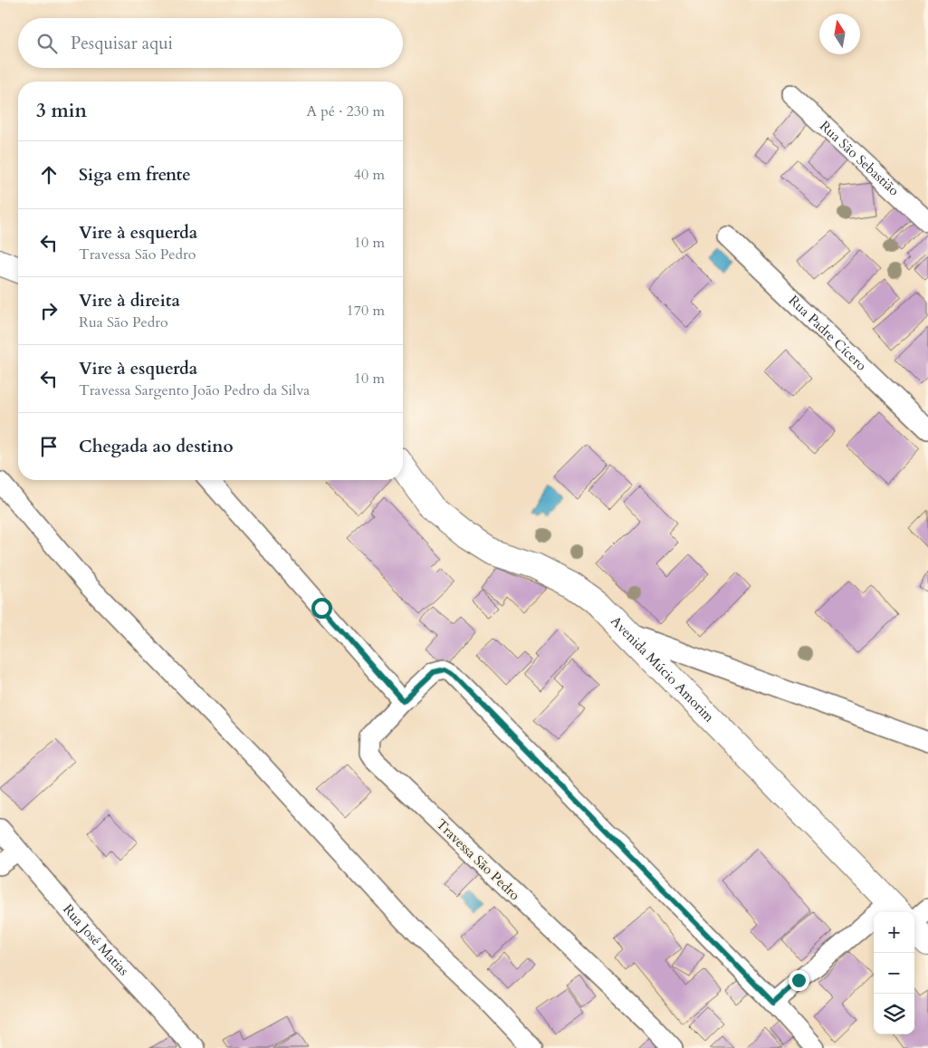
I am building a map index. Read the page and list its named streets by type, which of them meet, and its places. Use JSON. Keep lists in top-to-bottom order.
{
  "streets": {
    "street": [
      "Rua São Sebastião",
      "Rua Padre Cícero",
      "Avenida Múcio Amorim",
      "Travessa São Pedro",
      "Rua José Matias"
    ]
  },
  "north": "top",
  "page": {
    "search": "Pesquisar aqui",
    "heading": ["3 min", "A pé · 230 m"],
    "list": [
      ["Siga em frente", "40 m"],
      ["Vire à esquerda", "Travessa São Pedro", "10 m"],
      ["Vire à direita", "Rua São Pedro", "170 m"],
      ["Vire à esquerda", "Travessa Sargento João Pedro da Silva", "10 m"],
      "Chegada ao destino"
    ],
    "map_buttons": ["+", "−"]
  }
}
